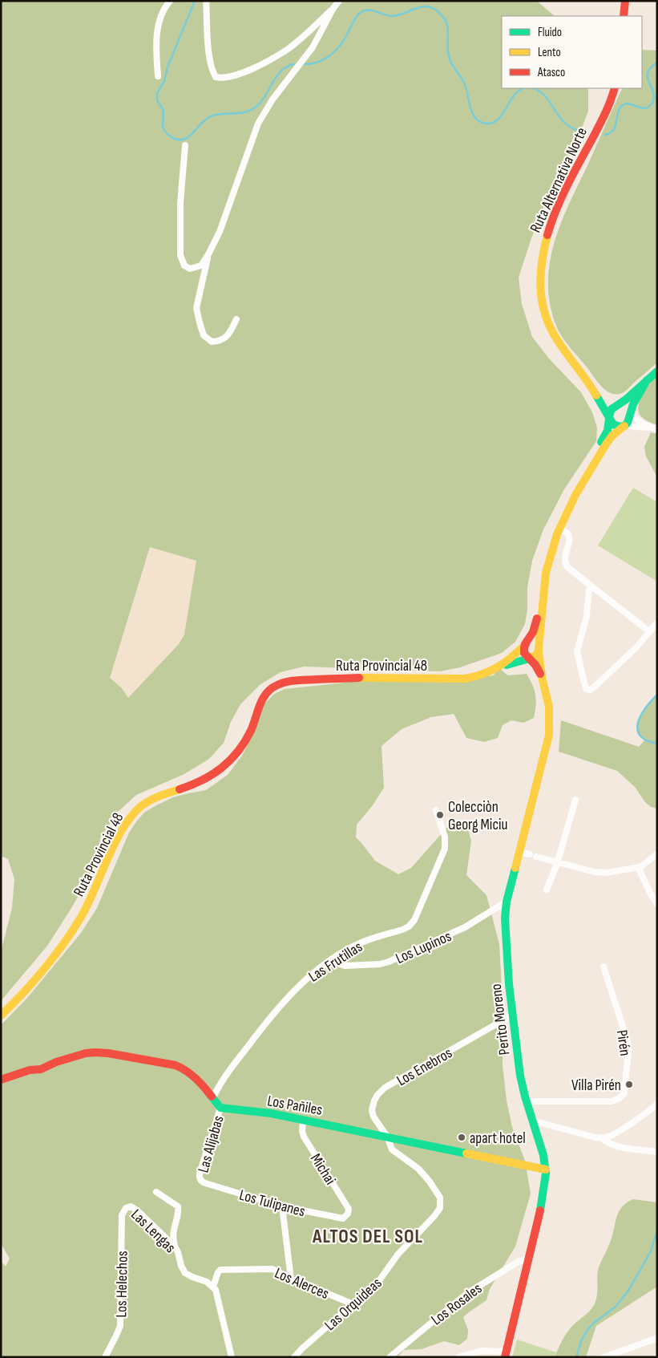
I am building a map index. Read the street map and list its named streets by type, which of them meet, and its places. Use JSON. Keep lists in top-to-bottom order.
{
  "streets": {
    "main road": [
      "Ruta Alternativa Norte",
      "Ruta Provincial 48",
      "Perito Moreno",
      "Los Pañiles"
    ],
    "street": [
      "Los Lupinos",
      "Las Frutillas",
      "Pirén",
      "Los Enebros",
      "Las Alijabas",
      "Michai",
      "Los Tulipanes",
      "Las Lengas",
      "Los Alerces",
      "Los Helechos",
      "Las Orquideas",
      "Los Rosales"
    ]
  },
  "crossings": [
    ["Ruta Alternativa Norte", "Ruta Provincial 48"],
    ["Ruta Provincial 48", "Perito Moreno"],
    ["Los Lupinos", "Las Frutillas"],
    ["Los Lupinos", "Perito Moreno"],
    ["Perito Moreno", "Pirén"],
    ["Perito Moreno", "Los Enebros"],
    ["Perito Moreno", "Los Pañiles"],
    ["Perito Moreno", "Los Rosales"],
    ["Los Enebros", "Los Pañiles"],
    ["Los Enebros", "Las Orquideas"],
    ["Los Pañiles", "Las Alijabas"],
    ["Los Pañiles", "Michai"],
    ["Los Pañiles", "Las Orquideas"],
    ["Las Alijabas", "Los Tulipanes"],
    ["Michai", "Los Tulipanes"],
    ["Las Lengas", "Los Alerces"],
    ["Las Lengas", "Los Helechos"],
    ["Los Alerces", "Las Orquideas"]
  ],
  "districts": ["ALTOS DEL SOL"],
  "places": ["Colecciòn Georg Miciu", "Villa Pirén", "apart hotel"],
  "legend": ["Fluido", "Lento", "Atasco"]
}
